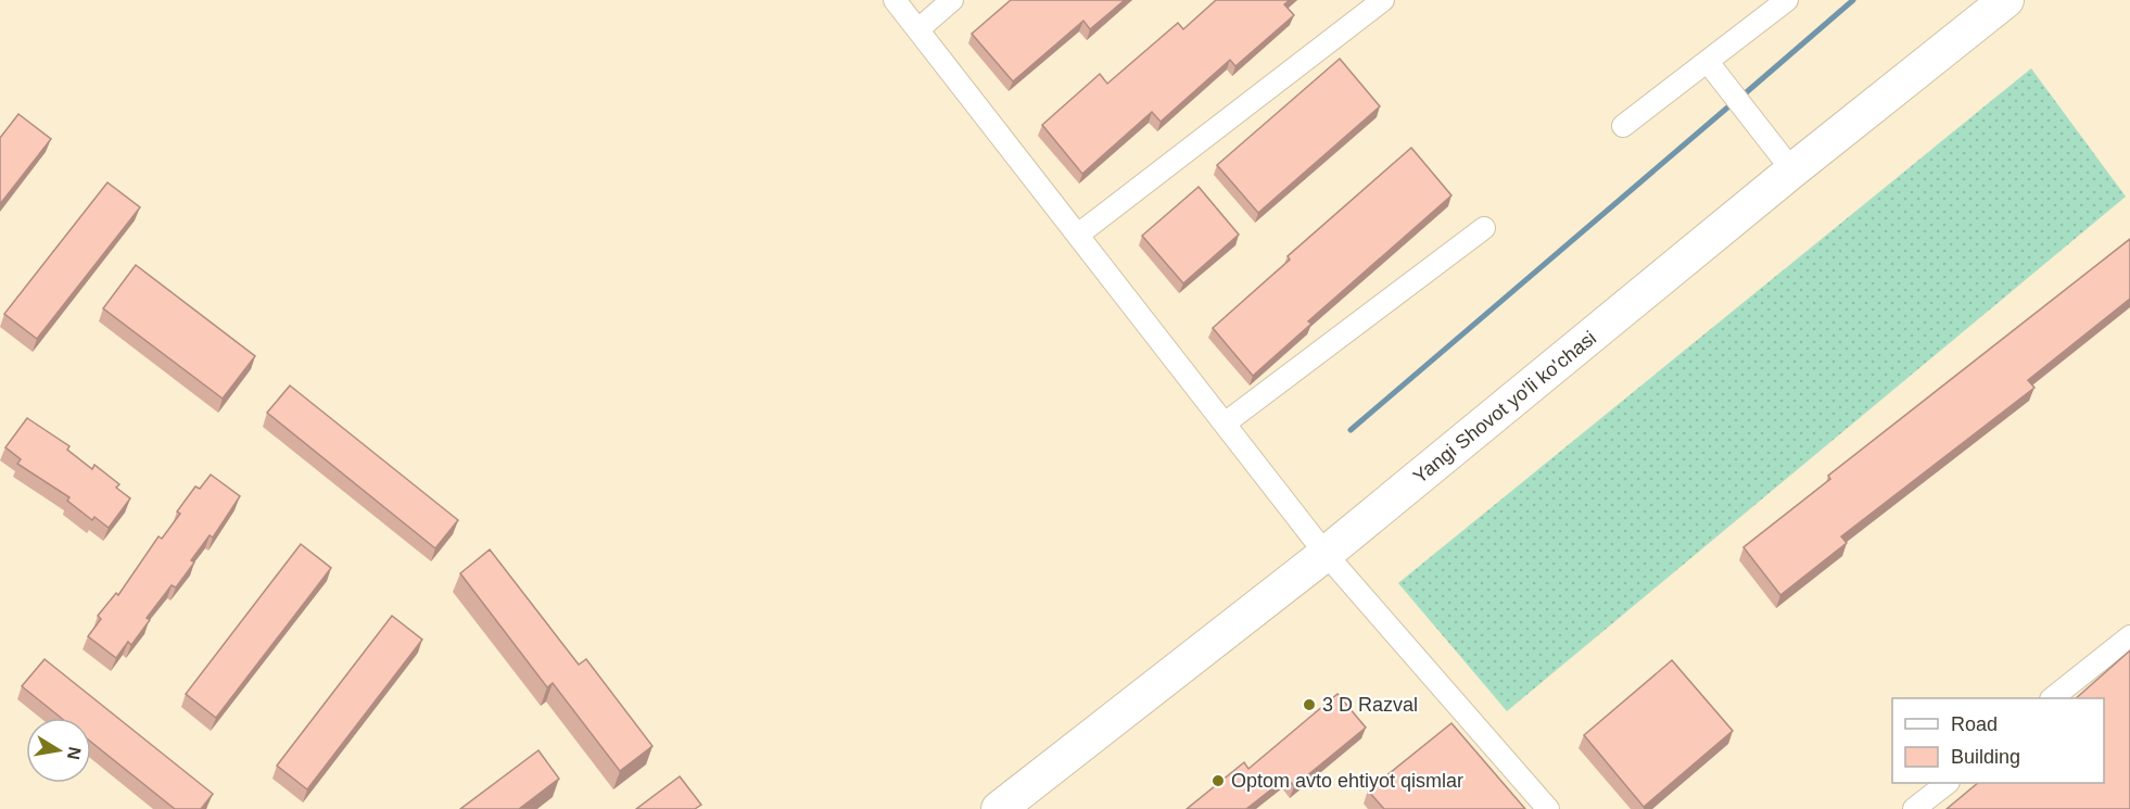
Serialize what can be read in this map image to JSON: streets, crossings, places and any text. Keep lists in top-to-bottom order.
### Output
{
  "streets": {
    "main road": ["Yangi Shovot yo'li ko'chasi"]
  },
  "places": ["3 D Razval", "Optom avto ehtiyot qismlar"],
  "legend": ["Road", "Building"],
  "north": "right"
}
